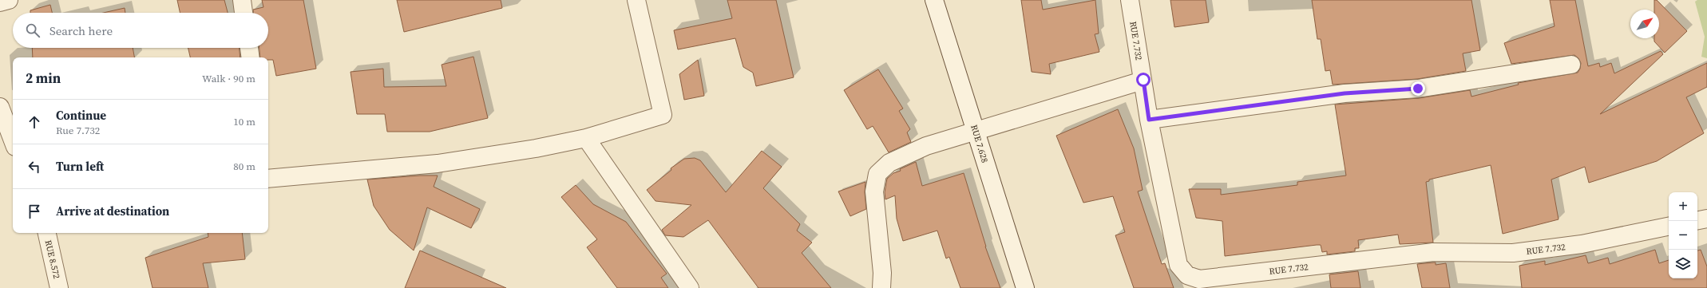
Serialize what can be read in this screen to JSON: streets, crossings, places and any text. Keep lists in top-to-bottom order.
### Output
{
  "streets": {
    "street": ["RUE 7.732", "RUE 7.628", "RUE 8.572"]
  },
  "north": "top right",
  "page": {
    "search": "Search here",
    "heading": ["2 min", "Walk · 90 m"],
    "list": [
      ["Continue", "Rue 7.732", "10 m"],
      ["Turn left", "80 m"],
      "Arrive at destination"
    ],
    "map_buttons": ["+", "−"]
  }
}
